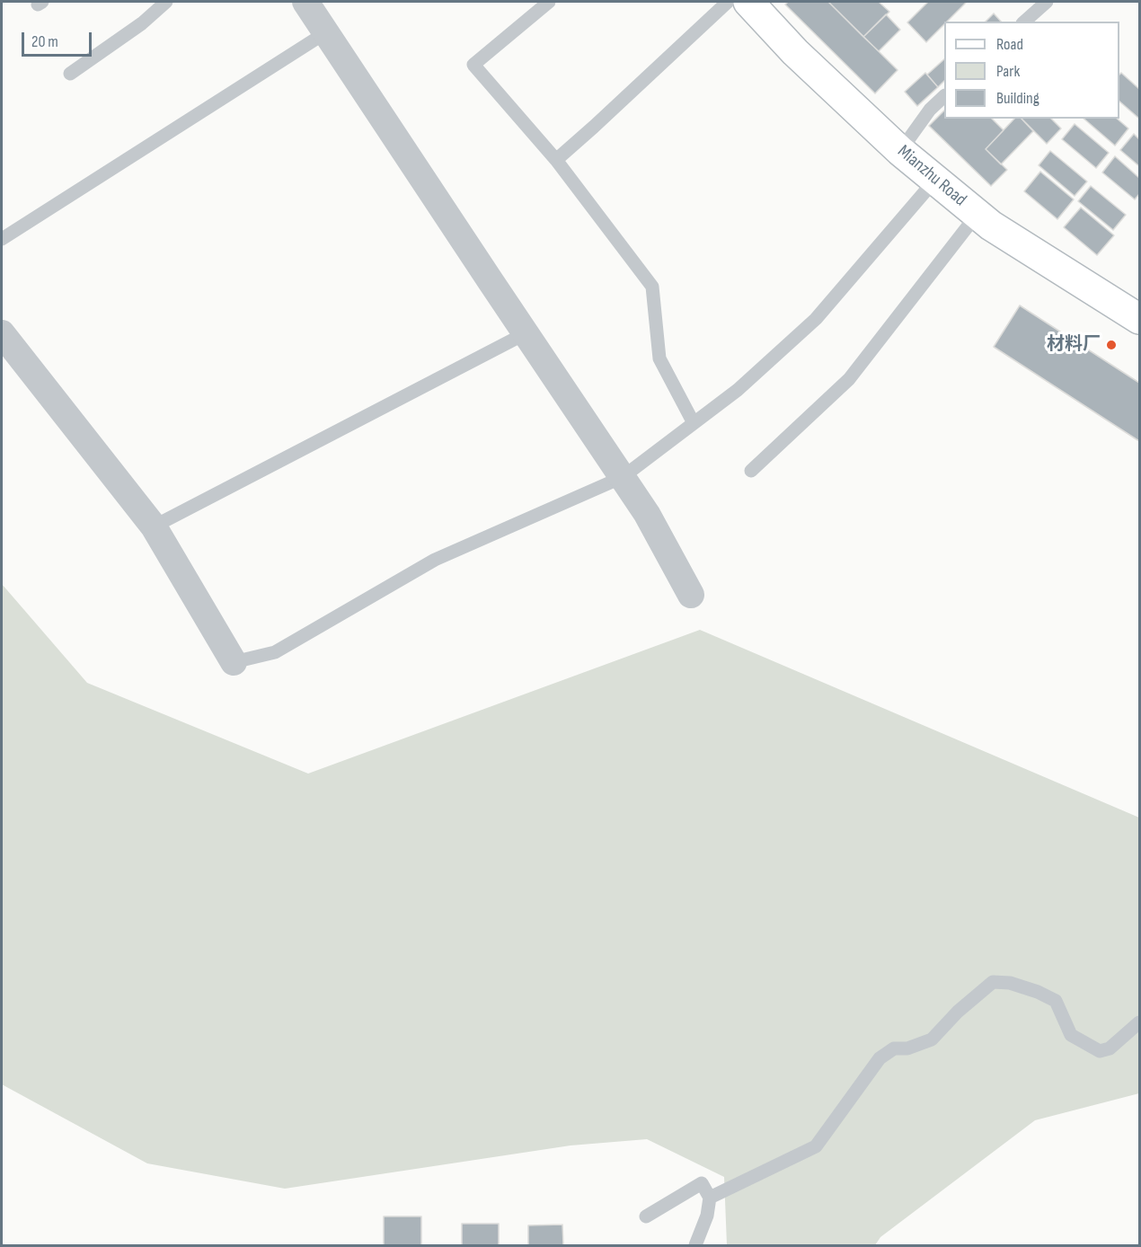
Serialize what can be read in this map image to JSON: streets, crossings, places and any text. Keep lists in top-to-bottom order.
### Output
{
  "streets": {
    "street": ["Mianzhu Road"]
  },
  "places": ["材料厂"],
  "legend": ["Road", "Park", "Building"],
  "scale_bar": "20 m"
}
